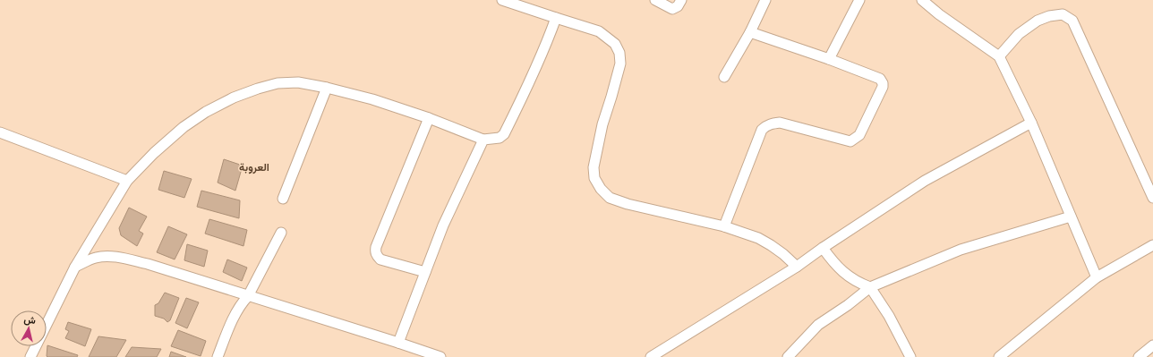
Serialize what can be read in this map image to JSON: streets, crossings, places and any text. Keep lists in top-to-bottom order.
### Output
{
  "districts": ["العروبة"],
  "north": "top"
}
